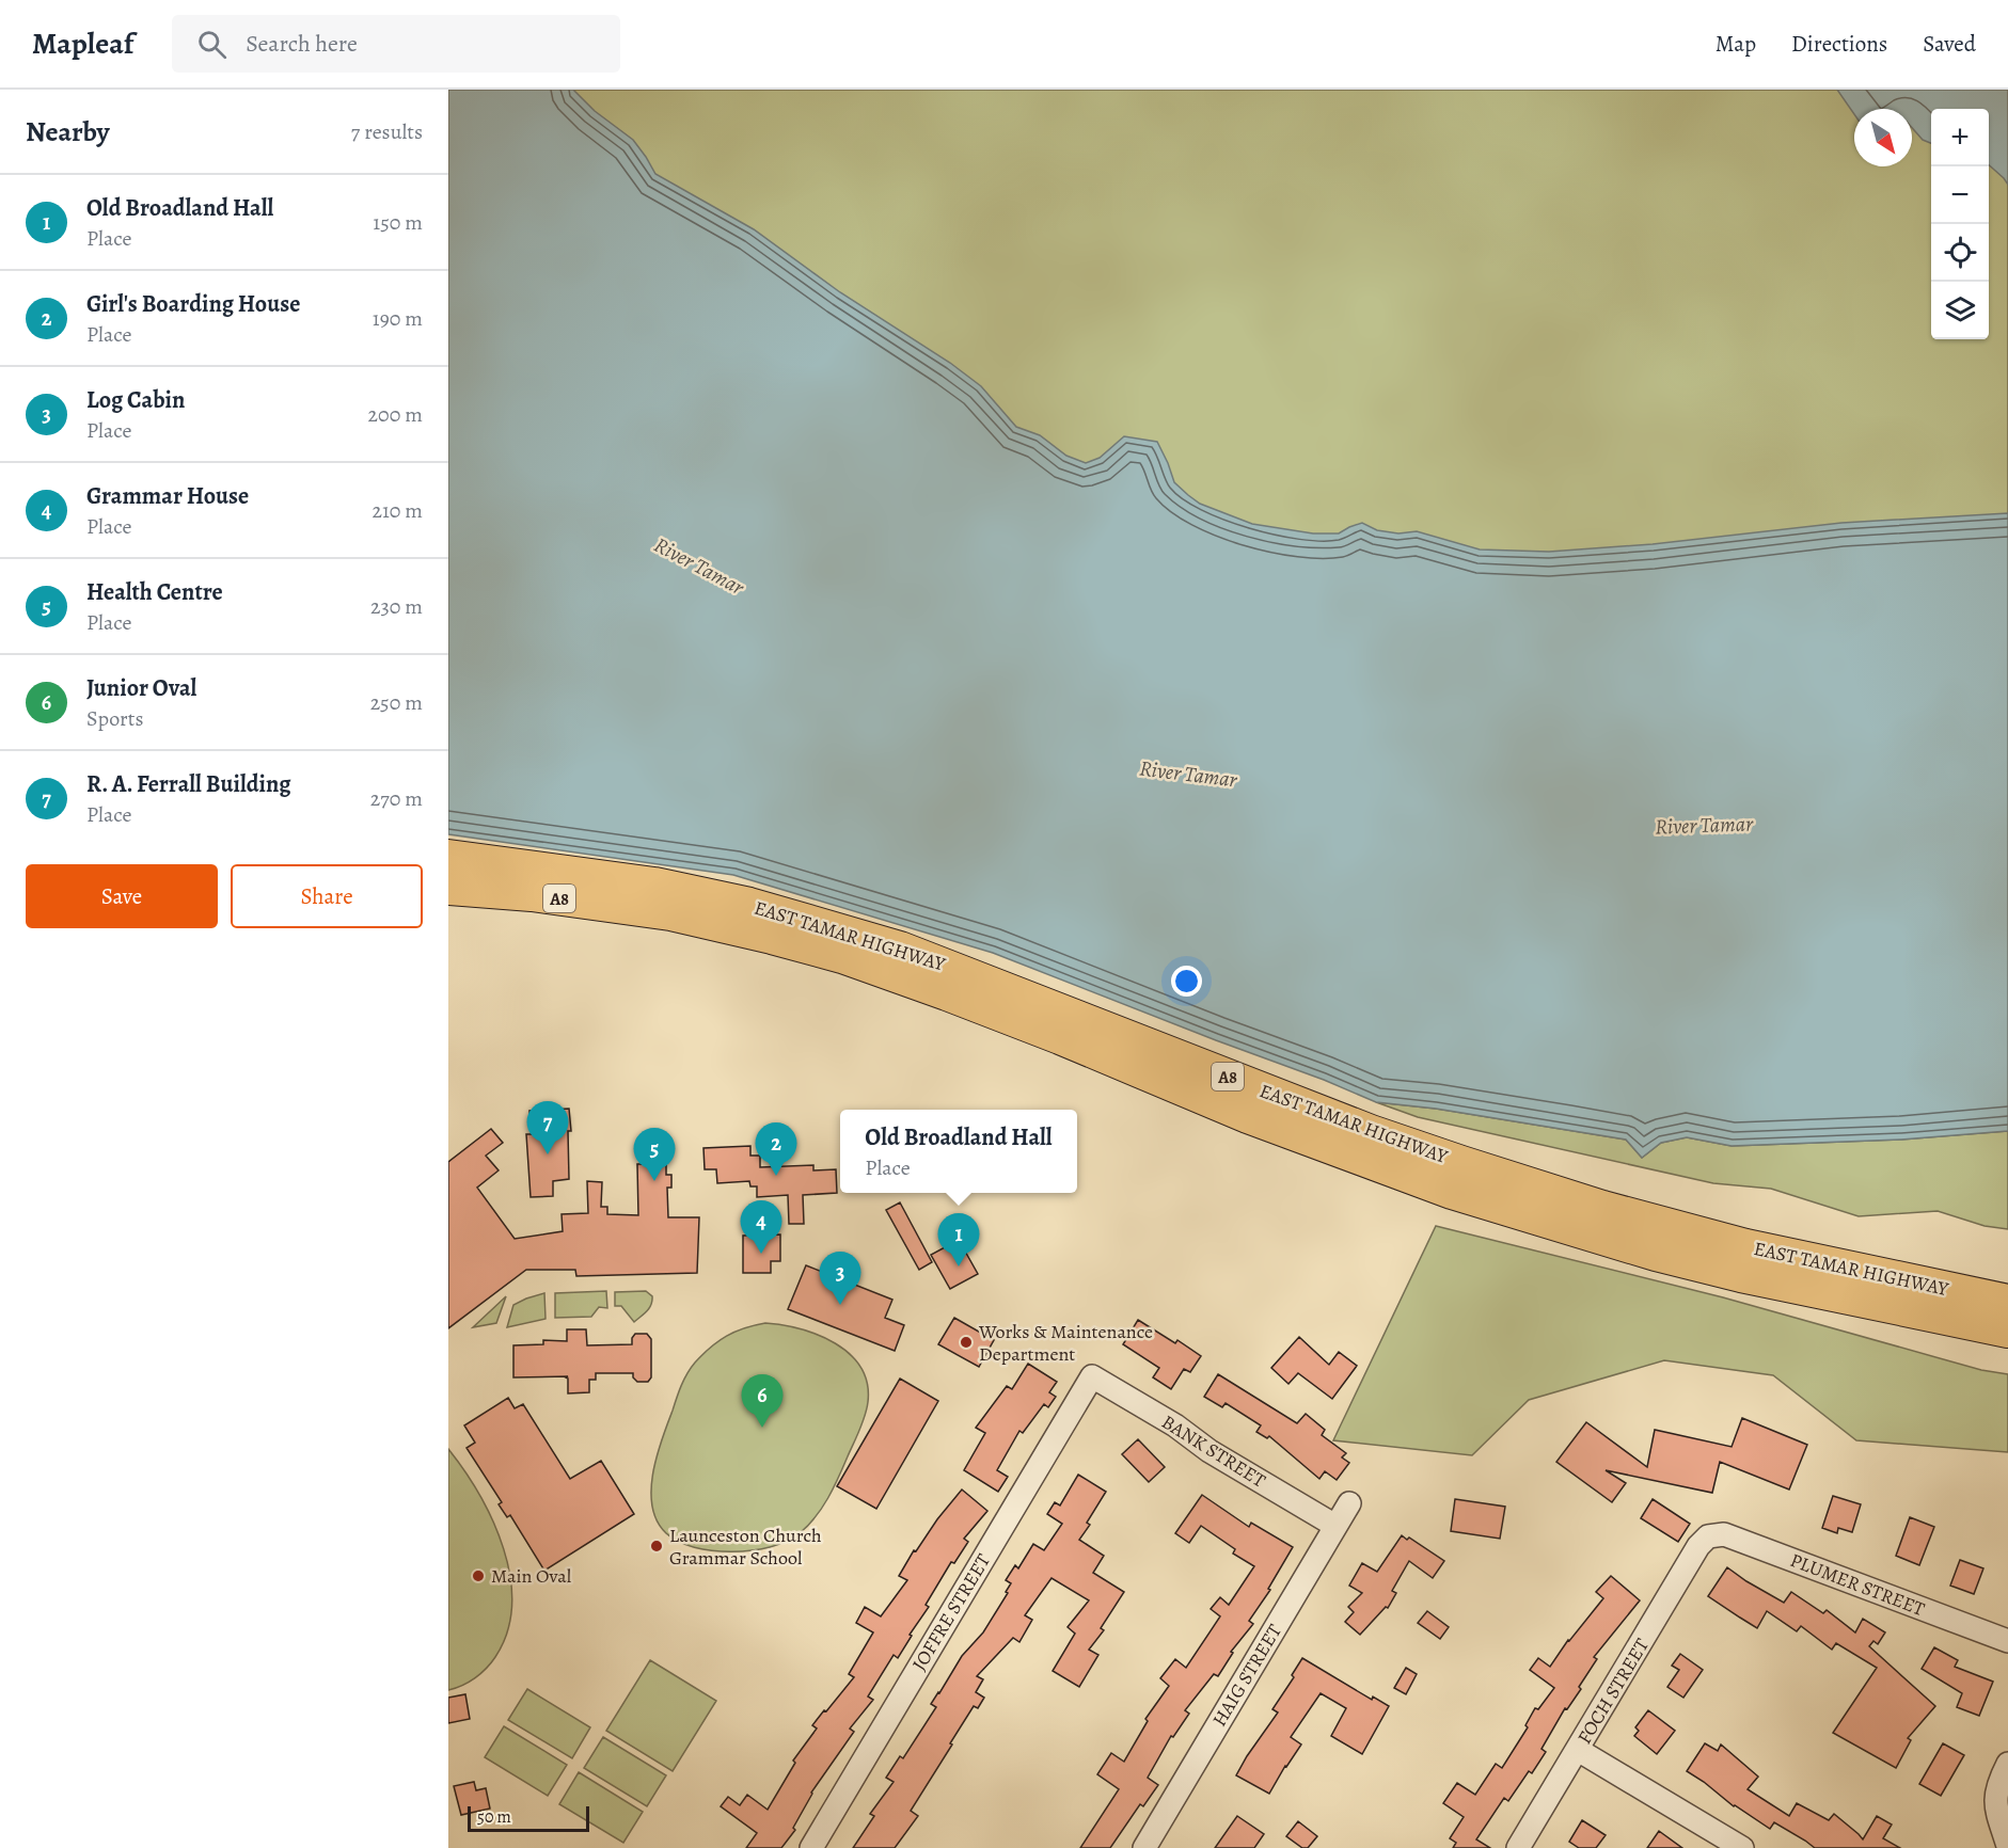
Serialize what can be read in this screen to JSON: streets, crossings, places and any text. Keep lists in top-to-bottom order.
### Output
{
  "streets": {
    "highway": ["A8", "EAST TAMAR HIGHWAY"],
    "street": [
      "BANK STREET",
      "PLUMER STREET",
      "JOFFRE STREET",
      "HAIG STREET",
      "FOCH STREET"
    ]
  },
  "crossings": [
    ["BANK STREET", "JOFFRE STREET"],
    ["BANK STREET", "HAIG STREET"],
    ["PLUMER STREET", "FOCH STREET"]
  ],
  "water": ["River Tamar"],
  "places": ["Works & Maintenance Department", "Launceston Church Grammar School", "Main Oval"],
  "scale_bar": "50 m",
  "north": "bottom right",
  "page": {
    "header": "Mapleaf",
    "search": "Search here",
    "nav": ["Map", "Directions", "Saved"],
    "heading": ["Nearby", "7 results"],
    "map_buttons": ["+", "−"],
    "list": [
      {
        "mark": "1",
        "name": "Old Broadland Hall",
        "note": "Place",
        "value": "150 m"
      },
      {
        "mark": "2",
        "name": "Girl's Boarding House",
        "note": "Place",
        "value": "190 m"
      },
      {
        "mark": "3",
        "name": "Log Cabin",
        "note": "Place",
        "value": "200 m"
      },
      {
        "mark": "4",
        "name": "Grammar House",
        "note": "Place",
        "value": "210 m"
      },
      {
        "mark": "5",
        "name": "Health Centre",
        "note": "Place",
        "value": "230 m"
      },
      {
        "mark": "6",
        "name": "Junior Oval",
        "note": "Sports",
        "value": "250 m"
      },
      {
        "mark": "7",
        "name": "R. A. Ferrall Building",
        "note": "Place",
        "value": "270 m"
      }
    ],
    "buttons": ["Save", "Share"],
    "pins": [
      "7",
      "2",
      "5",
      "4",
      "1",
      "3",
      "6"
    ],
    "popup": ["Old Broadland Hall", "Place"],
    "scale": "50 m"
  }
}
